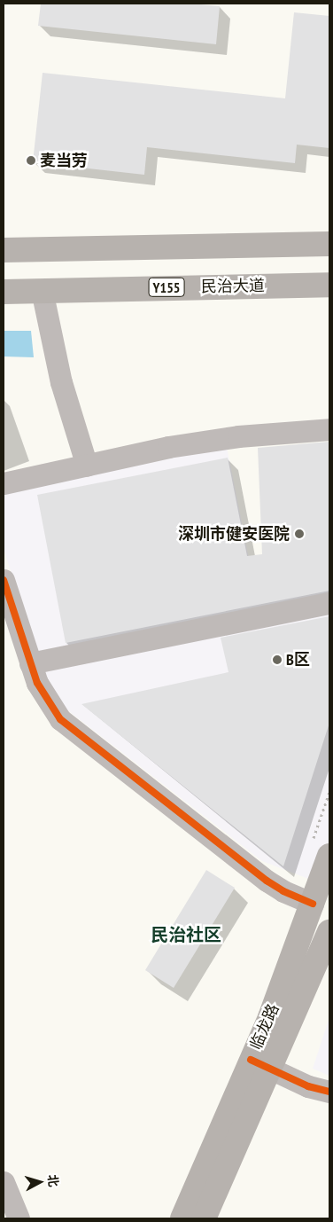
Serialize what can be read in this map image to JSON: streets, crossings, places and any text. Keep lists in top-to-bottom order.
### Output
{
  "streets": {
    "main road": ["民治大道", "Y155", "临龙路"]
  },
  "districts": ["民治社区"],
  "places": ["麦当劳", "深圳市健安医院", "B区"],
  "north": "right"
}
